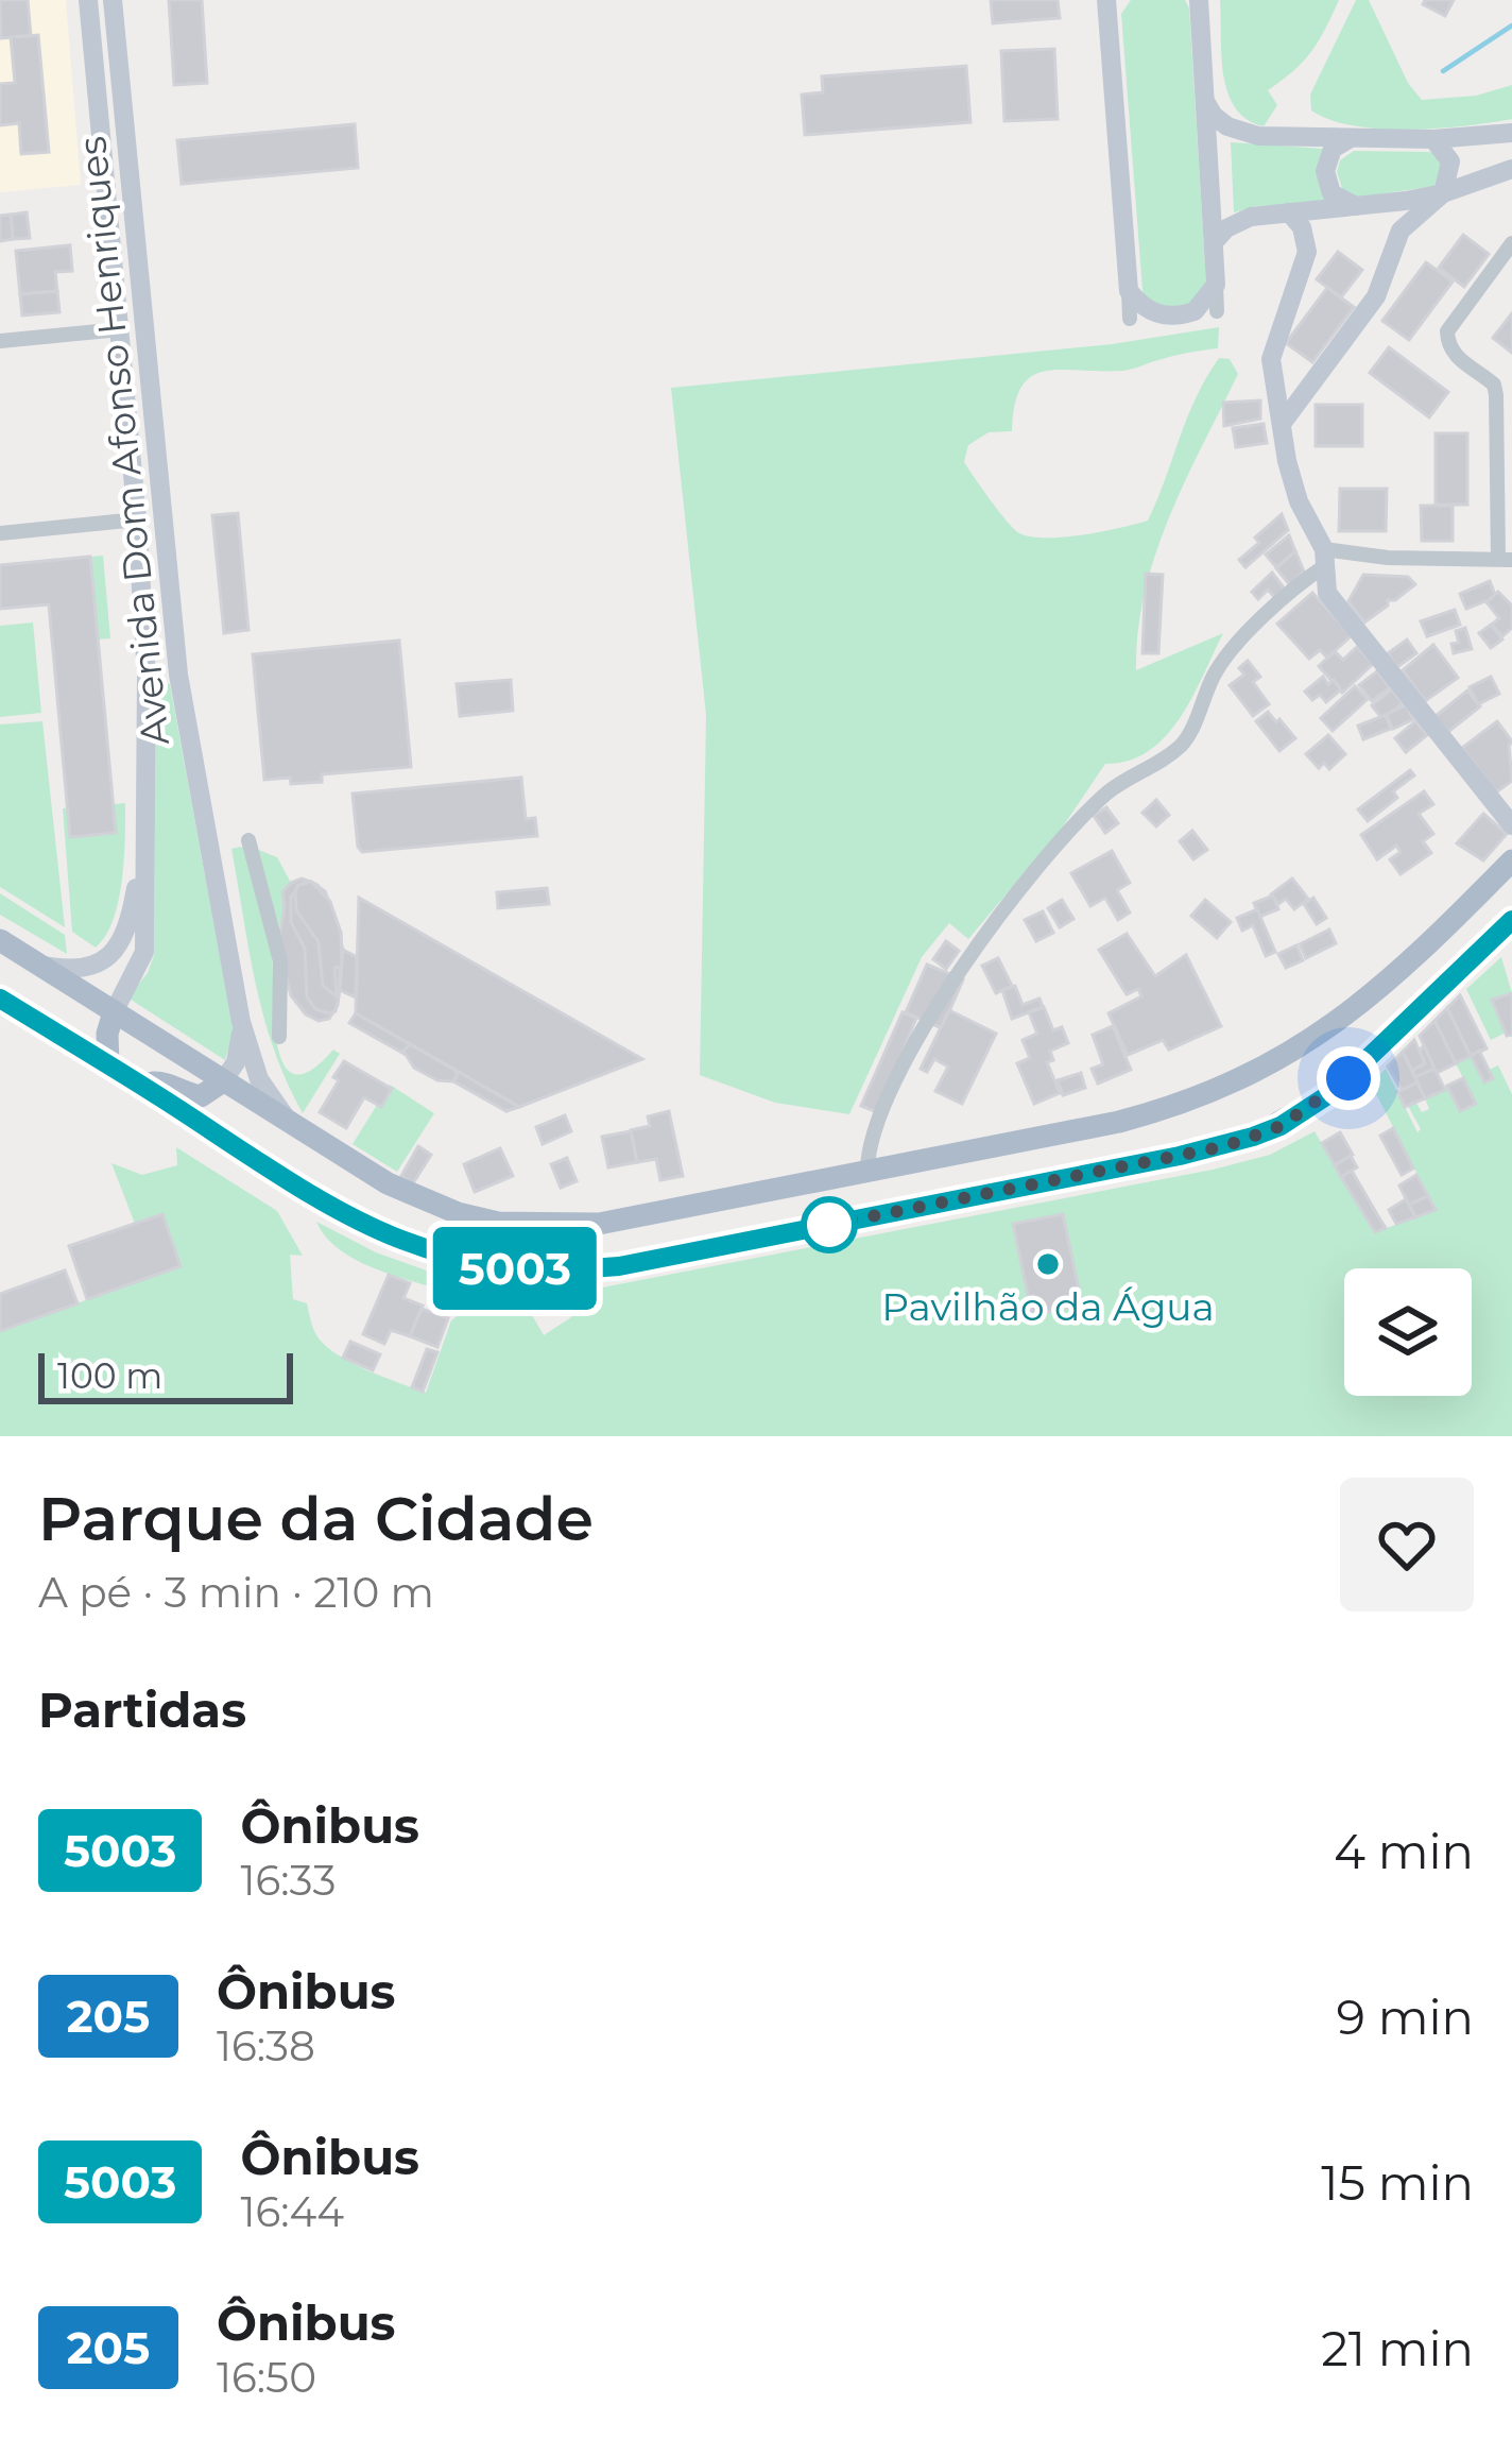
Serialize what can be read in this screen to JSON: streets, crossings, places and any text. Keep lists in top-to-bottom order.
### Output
{
  "streets": {
    "main road": ["Avenida Dom Afonso Henriques"]
  },
  "places": ["Pavilhão da Água"],
  "lines": ["bus line 5003"],
  "scale_bar": "100 m",
  "page": {
    "on_map": "5003",
    "scale": "100 m",
    "heading": [
      ["Parque da Cidade", "A pé · 3 min · 210 m"],
      "Partidas"
    ],
    "list": [
      {
        "mark": "5003",
        "name": "Ônibus",
        "note": "16:33",
        "value": "4 min"
      },
      {
        "mark": "205",
        "name": "Ônibus",
        "note": "16:38",
        "value": "9 min"
      },
      {
        "mark": "5003",
        "name": "Ônibus",
        "note": "16:44",
        "value": "15 min"
      },
      {
        "mark": "205",
        "name": "Ônibus",
        "note": "16:50",
        "value": "21 min"
      }
    ]
  }
}
